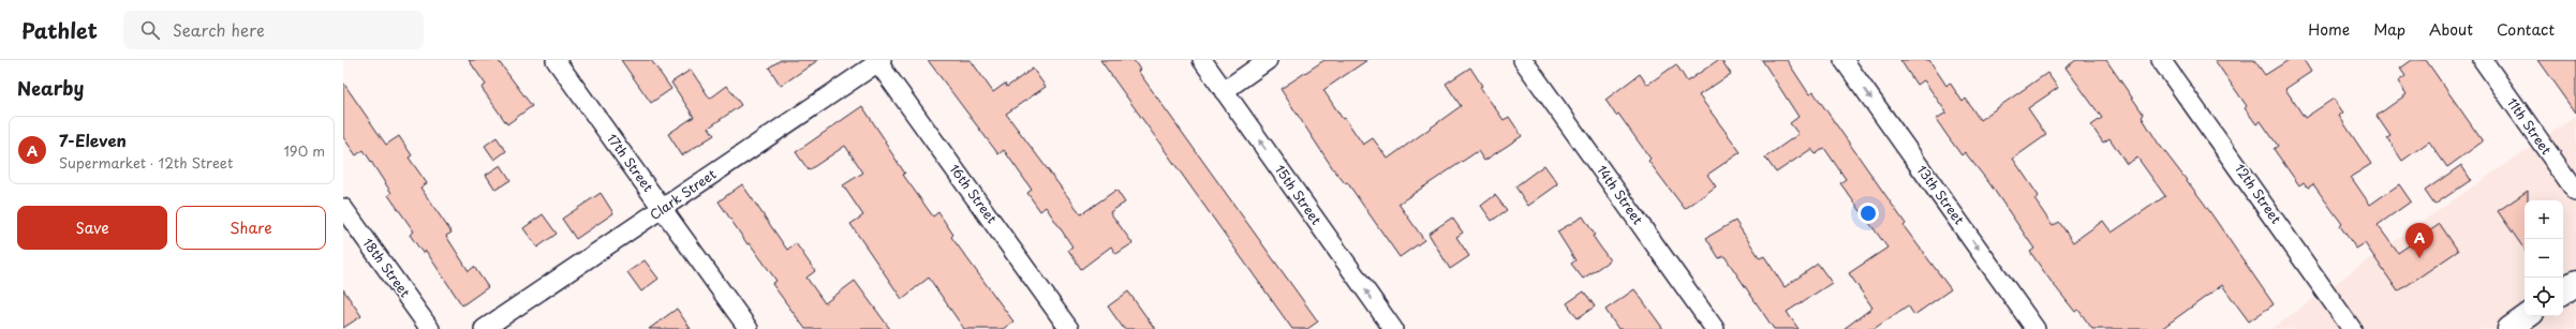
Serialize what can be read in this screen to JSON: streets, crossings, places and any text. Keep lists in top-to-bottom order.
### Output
{
  "streets": {
    "street": [
      "11th Street",
      "17th Street",
      "16th Street",
      "12th Street",
      "Clark Street",
      "15th Street",
      "14th Street",
      "13th Street",
      "18th Street"
    ]
  },
  "crossings": [
    ["17th Street", "Clark Street"],
    ["16th Street", "Clark Street"]
  ],
  "one_way": ["15th Street", "13th Street"],
  "page": {
    "header": "Pathlet",
    "search": "Search here",
    "nav": [
      "Home",
      "Map",
      "About",
      "Contact"
    ],
    "heading": "Nearby",
    "list": [
      {
        "mark": "A",
        "name": "7-Eleven",
        "note": "Supermarket · 12th Street",
        "value": "190 m"
      }
    ],
    "buttons": ["Save", "Share"],
    "map_buttons": ["+", "−"],
    "pins": "A"
  }
}
